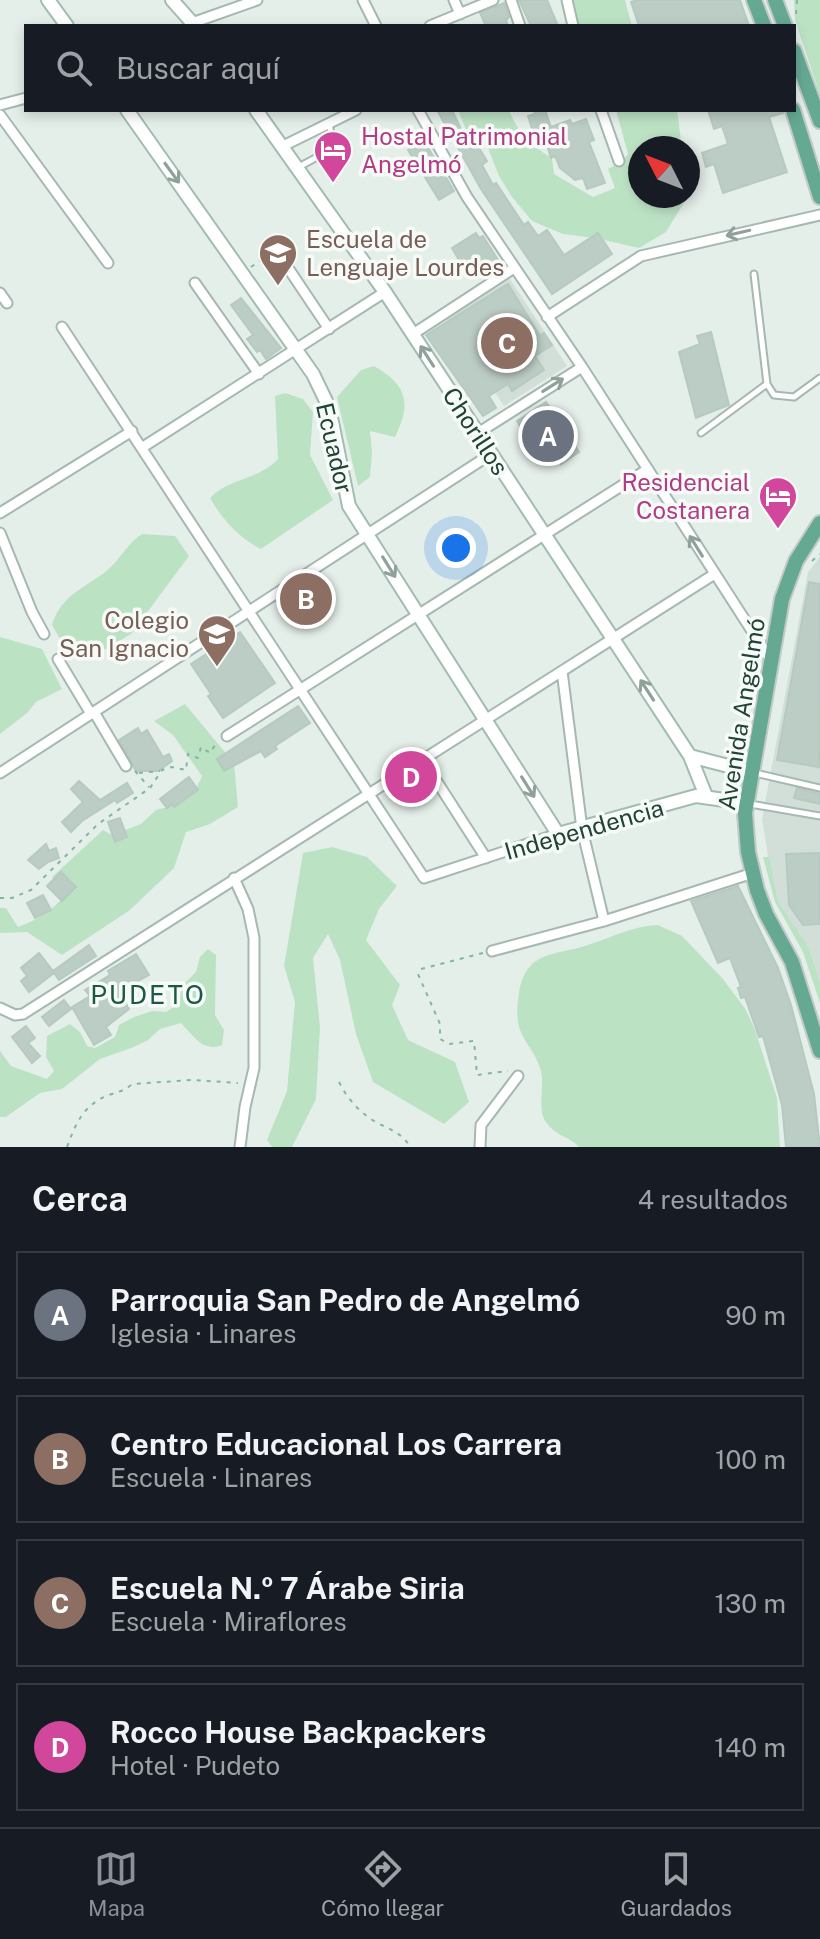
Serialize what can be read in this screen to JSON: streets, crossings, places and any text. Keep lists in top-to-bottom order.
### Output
{
  "streets": {
    "main road": ["Avenida Angelmó"],
    "street": ["Chorillos", "Ecuador", "Independencia"]
  },
  "crossings": [
    ["Chorillos", "Independencia"],
    ["Ecuador", "Independencia"],
    ["Avenida Angelmó", "Independencia"]
  ],
  "districts": ["PUDETO"],
  "places": {
    "hotel": ["Hostal Patrimonial Angelmó", "Residencial Costanera"],
    "school or university": ["Escuela de Lenguaje Lourdes", "Colegio San Ignacio"]
  },
  "north": "top left",
  "page": {
    "search": "Buscar aquí",
    "pins": [
      "C",
      "A",
      "B",
      "D"
    ],
    "heading": ["Cerca", "4 resultados"],
    "list": [
      {
        "mark": "A",
        "name": "Parroquia San Pedro de Angelmó",
        "note": "Iglesia · Linares",
        "value": "90 m"
      },
      {
        "mark": "B",
        "name": "Centro Educacional Los Carrera",
        "note": "Escuela · Linares",
        "value": "100 m"
      },
      {
        "mark": "C",
        "name": "Escuela N.º 7 Árabe Siria",
        "note": "Escuela · Miraflores",
        "value": "130 m"
      },
      {
        "mark": "D",
        "name": "Rocco House Backpackers",
        "note": "Hotel · Pudeto",
        "value": "140 m"
      }
    ],
    "nav": ["Mapa", "Cómo llegar", "Guardados"]
  }
}
